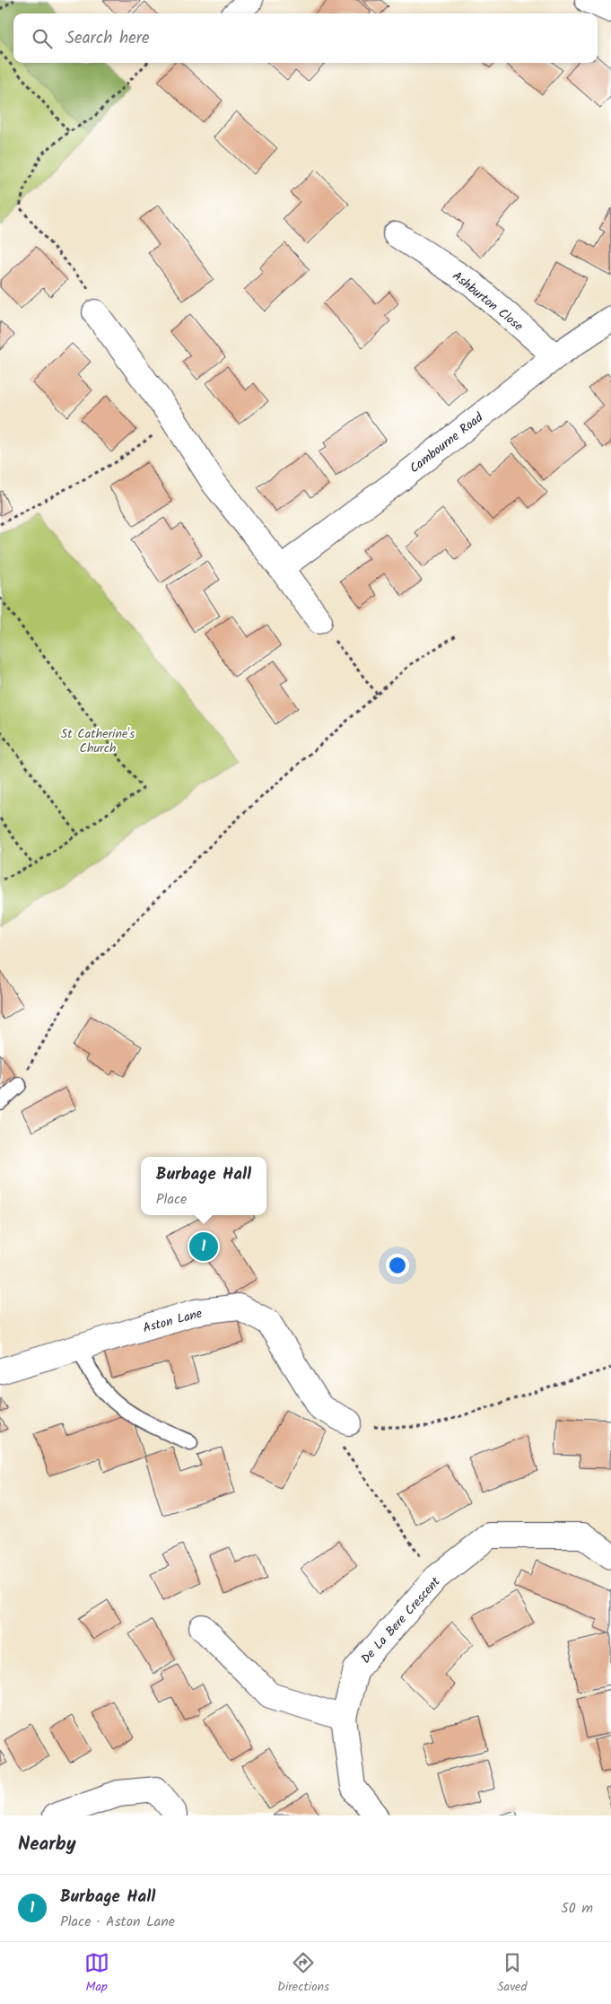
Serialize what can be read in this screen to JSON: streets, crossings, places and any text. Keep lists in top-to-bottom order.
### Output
{
  "streets": {
    "street": [
      "Ashburton Close",
      "Cambourne Road",
      "Aston Lane",
      "De La Bere Crescent"
    ]
  },
  "crossings": [
    ["Ashburton Close", "Cambourne Road"]
  ],
  "parks": ["St Catherine's Church"],
  "page": {
    "search": "Search here",
    "popup": ["Burbage Hall", "Place"],
    "pins": "1",
    "heading": "Nearby",
    "list": [
      {
        "mark": "1",
        "name": "Burbage Hall",
        "note": "Place · Aston Lane",
        "value": "50 m"
      }
    ],
    "nav": ["Map", "Directions", "Saved"]
  }
}
